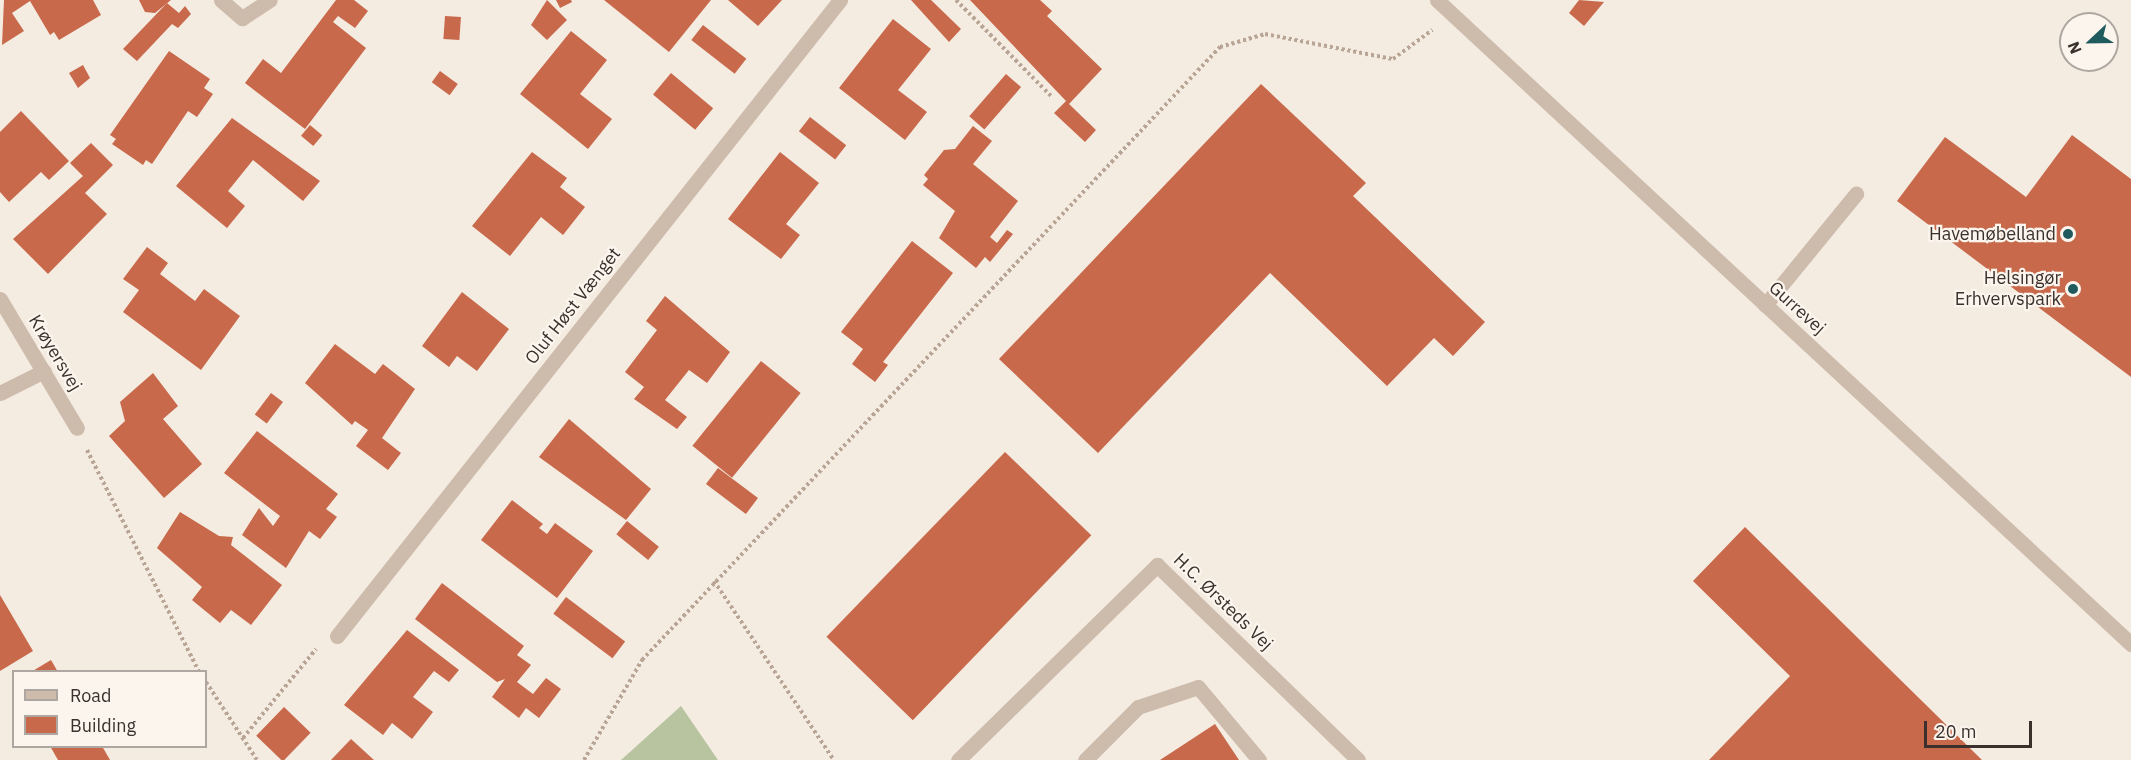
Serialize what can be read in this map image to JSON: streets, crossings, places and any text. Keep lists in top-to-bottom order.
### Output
{
  "streets": {
    "street": [
      "Oluf Høst Vænget",
      "Gurrevej",
      "Krøyersvej",
      "H.C. Ørsteds Vej"
    ]
  },
  "places": ["Havemøbelland", "Helsingør Erhvervspark"],
  "legend": ["Road", "Building"],
  "scale_bar": "20 m",
  "north": "left"
}
